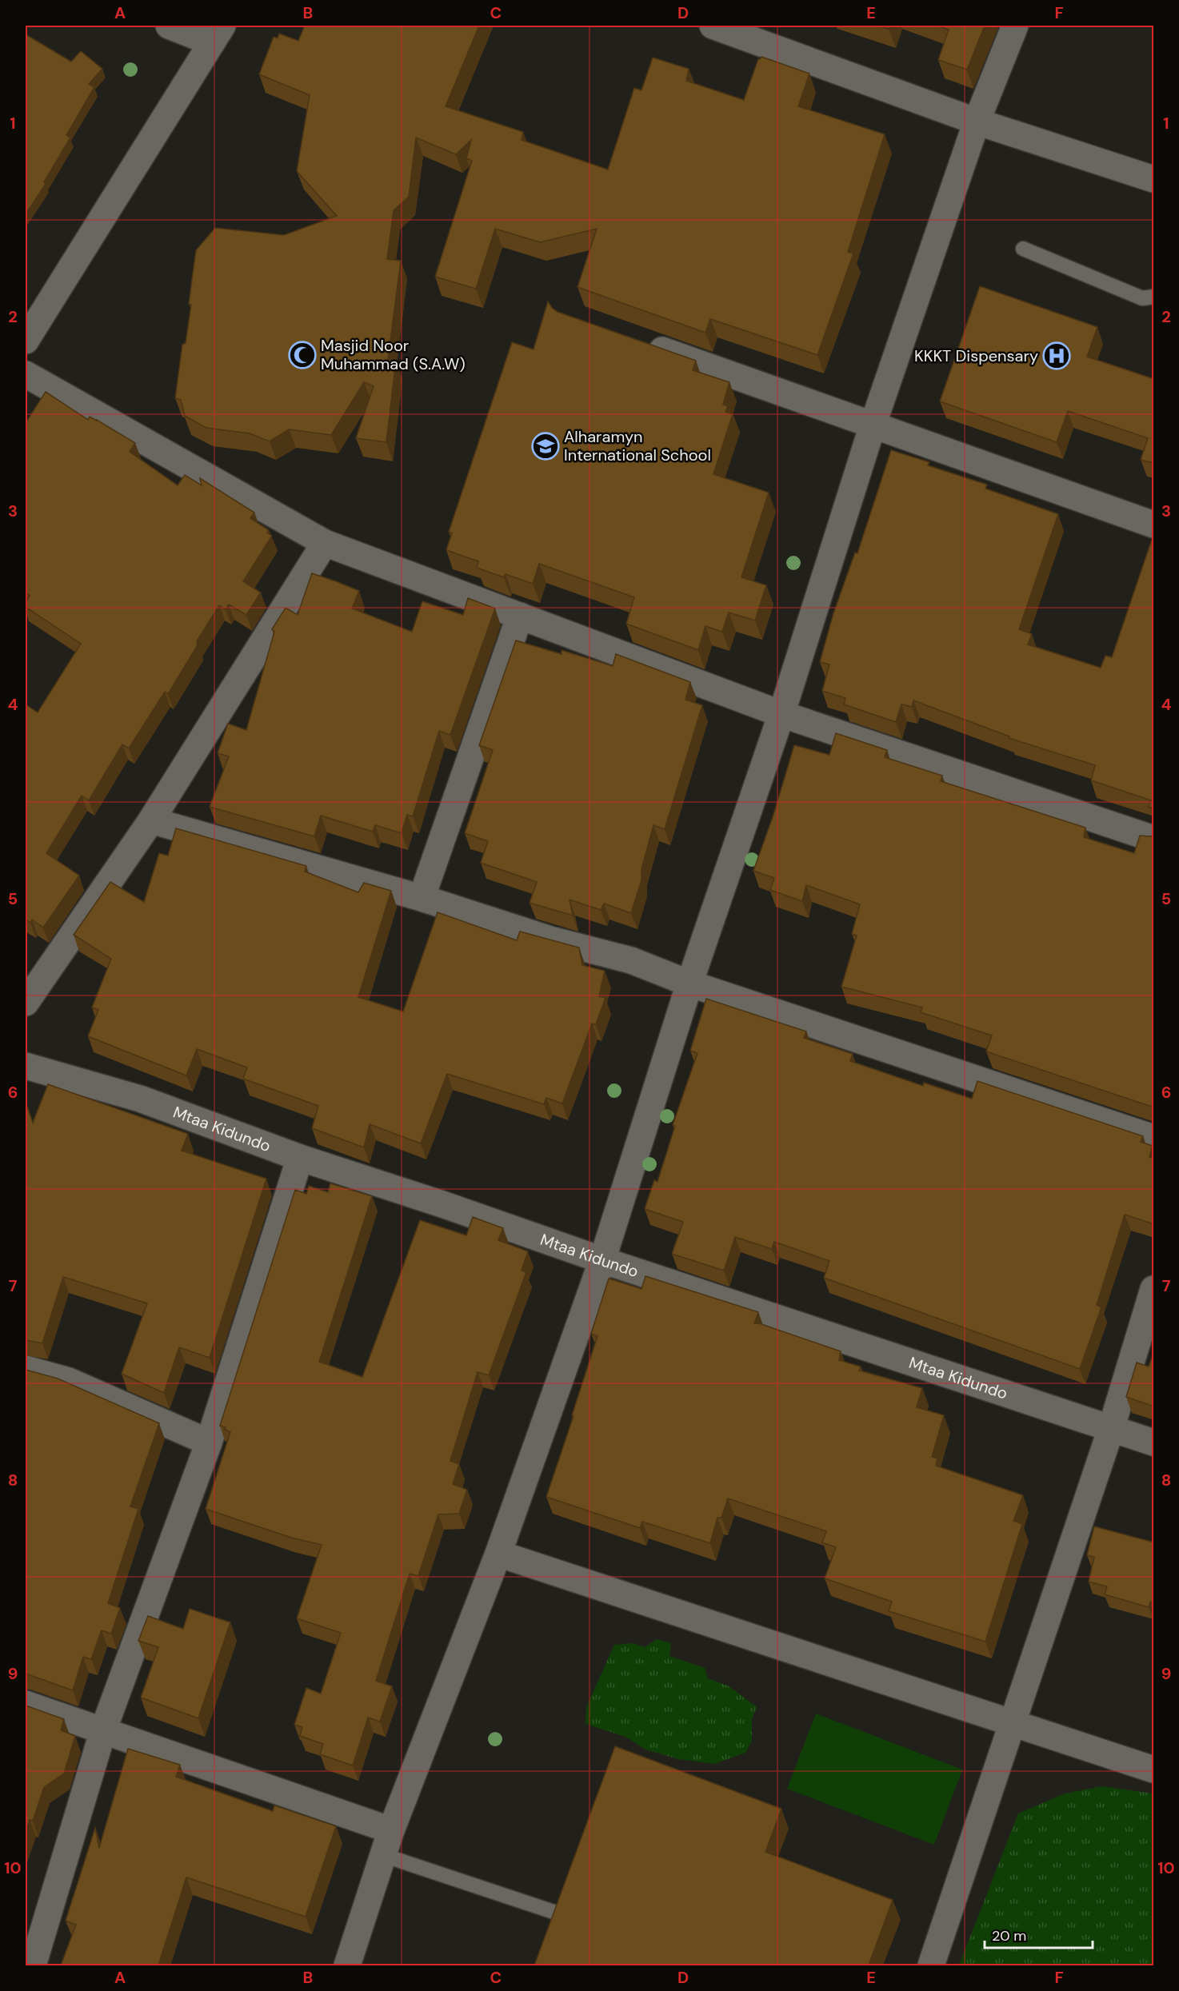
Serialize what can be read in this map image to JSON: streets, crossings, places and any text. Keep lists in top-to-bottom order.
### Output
{
  "streets": {
    "street": ["Mtaa Kidundo"]
  },
  "places": {
    "mosque": ["Masjid Noor Muhammad (S.A.W)"],
    "hospital": ["KKKT Dispensary"],
    "school or university": ["Alharamyn International School"]
  },
  "scale_bar": "20 m",
  "grid": {
    "columns": [
      "A",
      "B",
      "C",
      "D",
      "E",
      "F"
    ],
    "rows": [
      "1",
      "2",
      "3",
      "4",
      "5",
      "6",
      "7",
      "8",
      "9",
      "10"
    ]
  }
}
